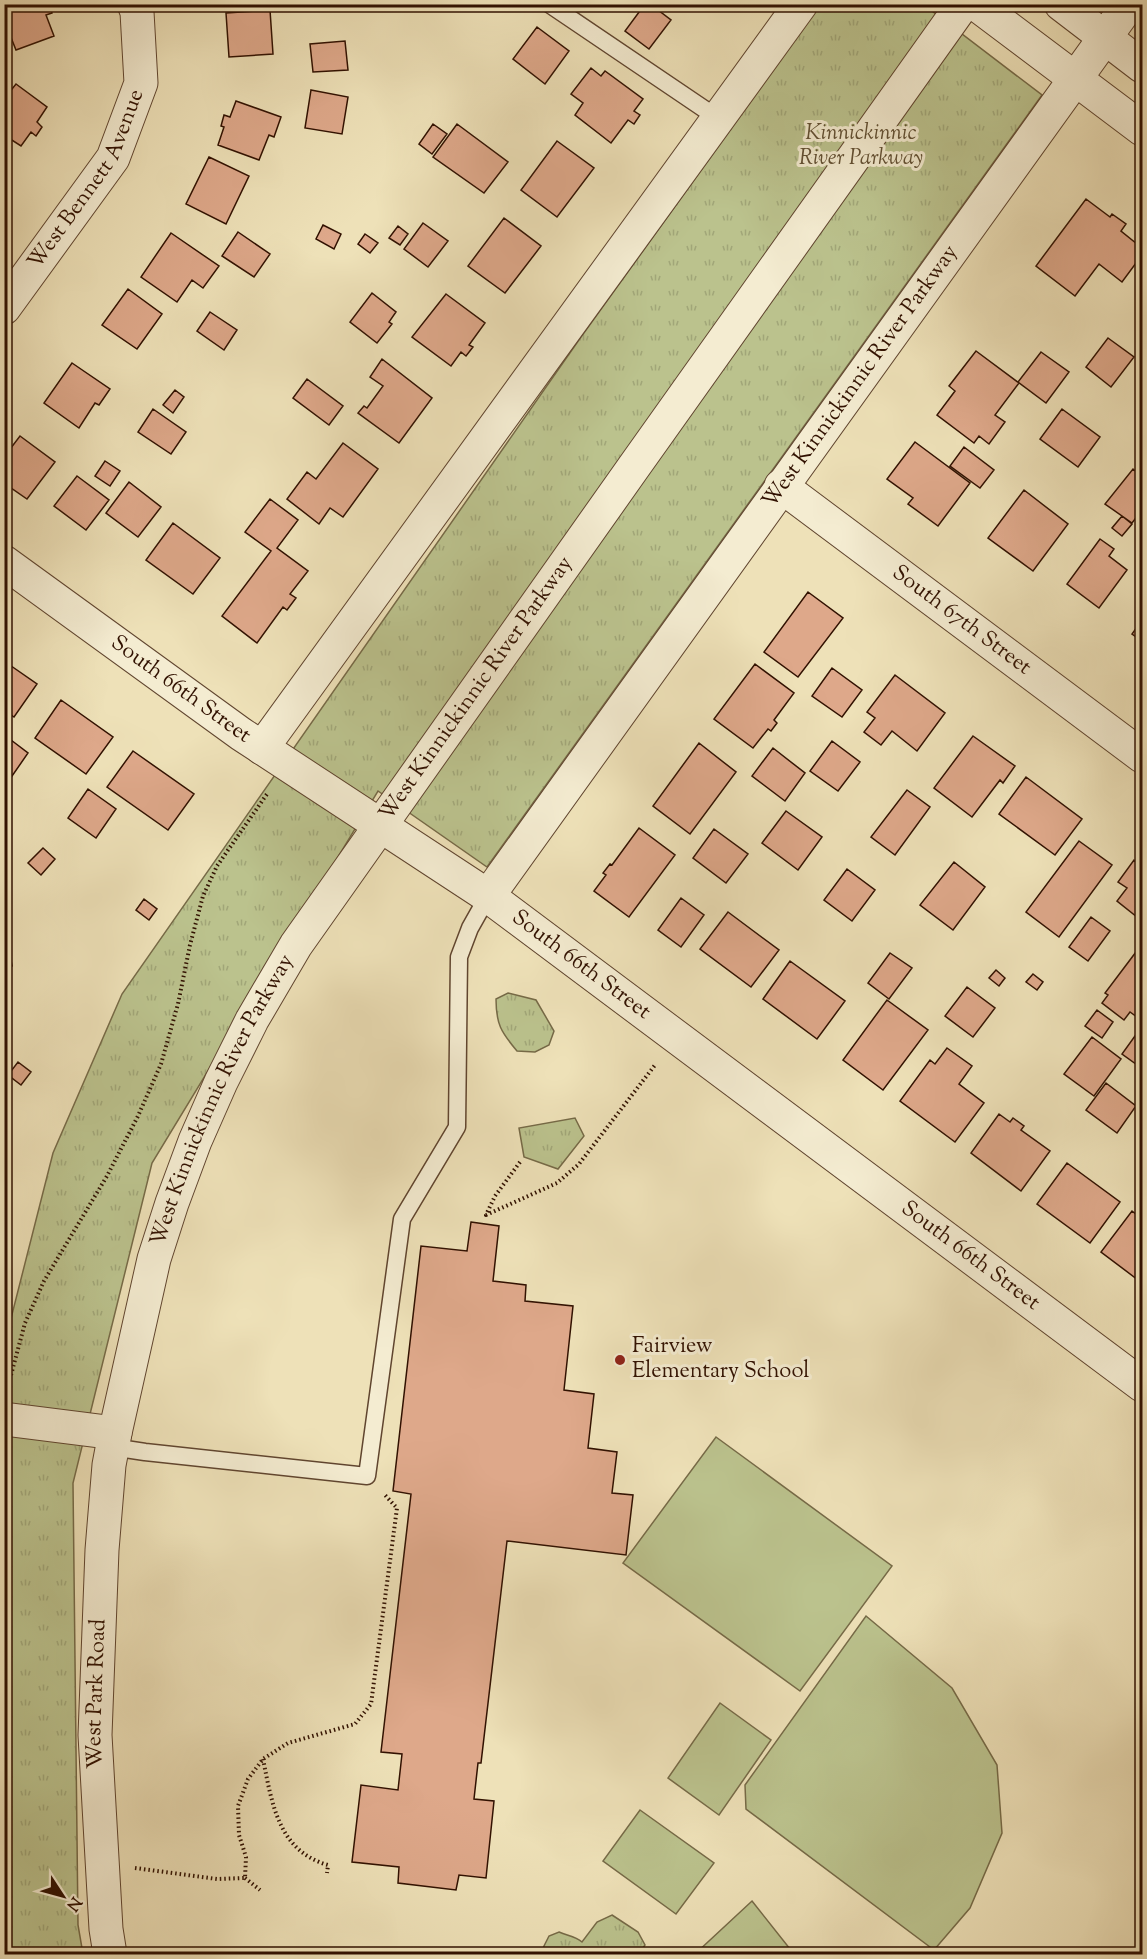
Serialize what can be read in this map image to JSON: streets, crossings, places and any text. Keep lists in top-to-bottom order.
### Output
{
  "streets": {
    "street": [
      "West Bennett Avenue",
      "West Kinnickinnic River Parkway",
      "South 67th Street",
      "South 66th Street",
      "West Park Road"
    ]
  },
  "crossings": [
    ["West Kinnickinnic River Parkway", "South 67th Street"],
    ["West Kinnickinnic River Parkway", "South 66th Street"],
    ["West Kinnickinnic River Parkway", "West Park Road"]
  ],
  "parks": ["Kinnickinnic River Parkway"],
  "places": ["Fairview Elementary School"],
  "north": "bottom right"
}
